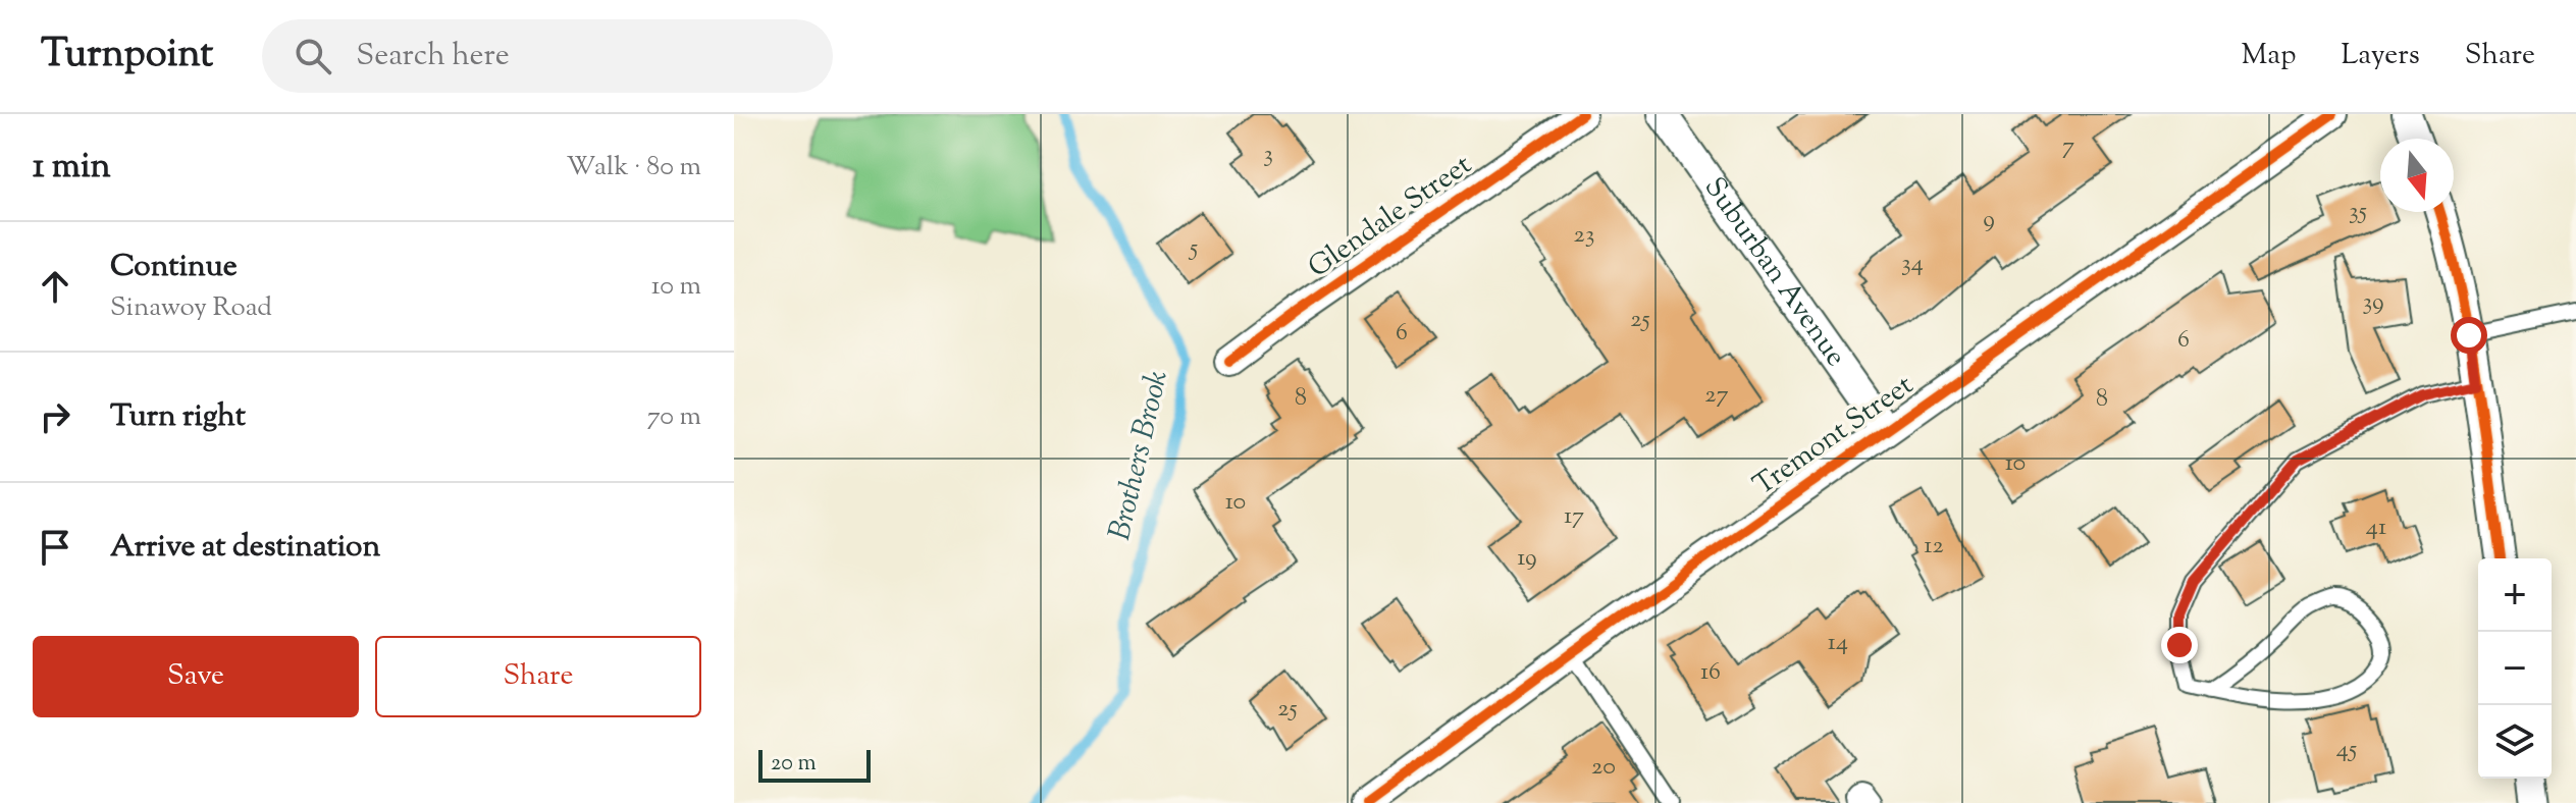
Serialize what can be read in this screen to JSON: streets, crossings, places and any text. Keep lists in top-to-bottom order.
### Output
{
  "streets": {
    "street": ["Glendale Street", "Suburban Avenue", "Tremont Street"]
  },
  "crossings": [
    ["Suburban Avenue", "Tremont Street"]
  ],
  "water": ["Brothers Brook"],
  "house_numbers": [
    "7",
    "3",
    "35",
    "9",
    "23",
    "5",
    "34",
    "39",
    "25",
    "6",
    "6",
    "27",
    "8",
    "8",
    "10",
    "10",
    "17",
    "41",
    "12",
    "19",
    "14",
    "16",
    "25",
    "45",
    "20"
  ],
  "scale_bar": "20 m",
  "north": "bottom",
  "page": {
    "header": "Turnpoint",
    "search": "Search here",
    "nav": ["Map", "Layers", "Share"],
    "heading": ["1 min", "Walk · 80 m"],
    "list": [
      ["Continue", "Sinawoy Road", "10 m"],
      ["Turn right", "70 m"],
      "Arrive at destination"
    ],
    "map_buttons": ["+", "−"],
    "buttons": ["Save", "Share"],
    "scale": "20 m"
  }
}
